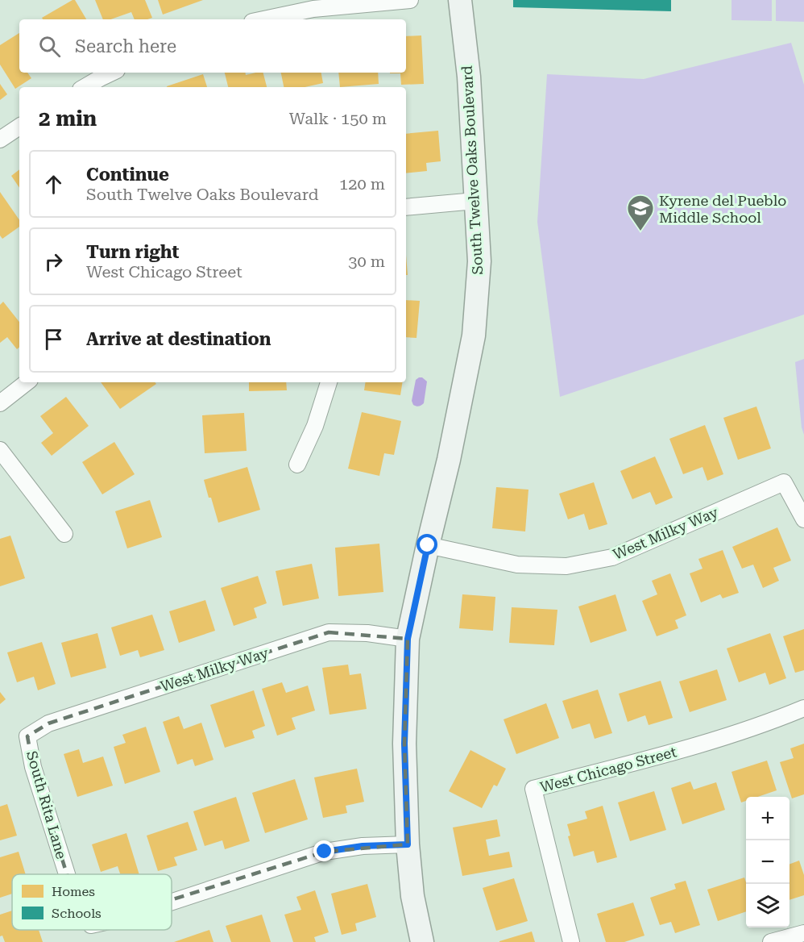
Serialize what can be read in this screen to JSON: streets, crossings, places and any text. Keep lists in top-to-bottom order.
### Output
{
  "streets": {
    "street": [
      "South Twelve Oaks Boulevard",
      "West Milky Way",
      "West Chicago Street",
      "South Rita Lane"
    ]
  },
  "crossings": [
    ["South Twelve Oaks Boulevard", "West Milky Way"],
    ["South Twelve Oaks Boulevard", "South Rita Lane"],
    ["West Milky Way", "South Rita Lane"]
  ],
  "places": {
    "school or university": ["Kyrene del Pueblo Middle School"]
  },
  "legend": ["Homes", "Schools"],
  "page": {
    "search": "Search here",
    "heading": ["2 min", "Walk · 150 m"],
    "list": [
      ["Continue", "South Twelve Oaks Boulevard", "120 m"],
      ["Turn right", "West Chicago Street", "30 m"],
      "Arrive at destination"
    ],
    "map_buttons": ["+", "−"]
  }
}
